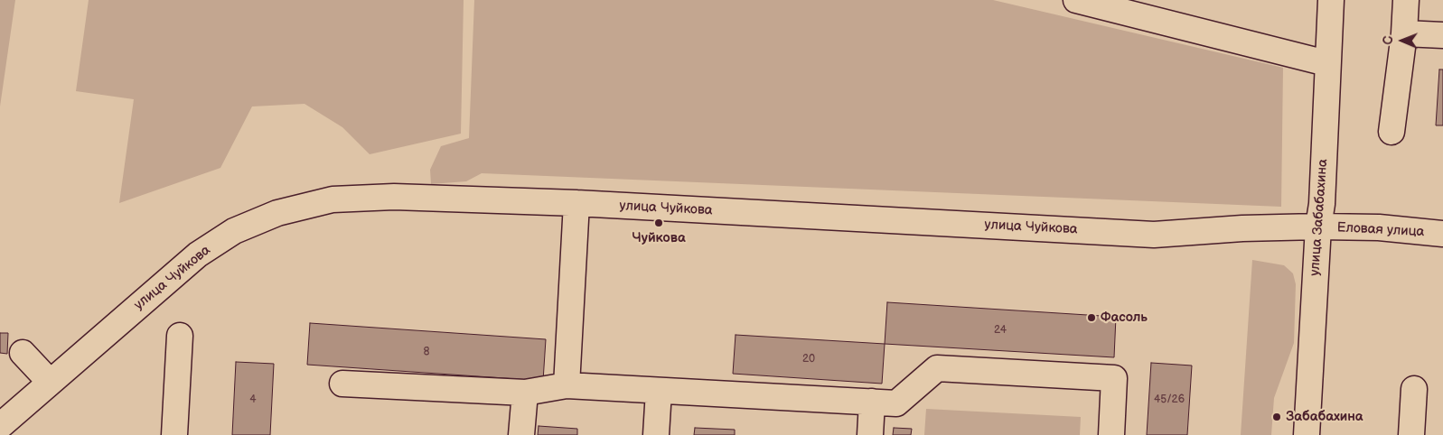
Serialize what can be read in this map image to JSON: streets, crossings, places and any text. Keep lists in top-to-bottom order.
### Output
{
  "streets": {
    "street": ["улица Чуйкова", "улица Забабахина", "Еловая улица"]
  },
  "crossings": [
    ["улица Чуйкова", "улица Забабахина"],
    ["улица Чуйкова", "Еловая улица"],
    ["улица Забабахина", "Еловая улица"]
  ],
  "places": ["Чуйкова", "Фасоль", "Забабахина"],
  "house_numbers": [
    "24",
    "8",
    "20",
    "4",
    "45/26"
  ],
  "north": "left"
}
